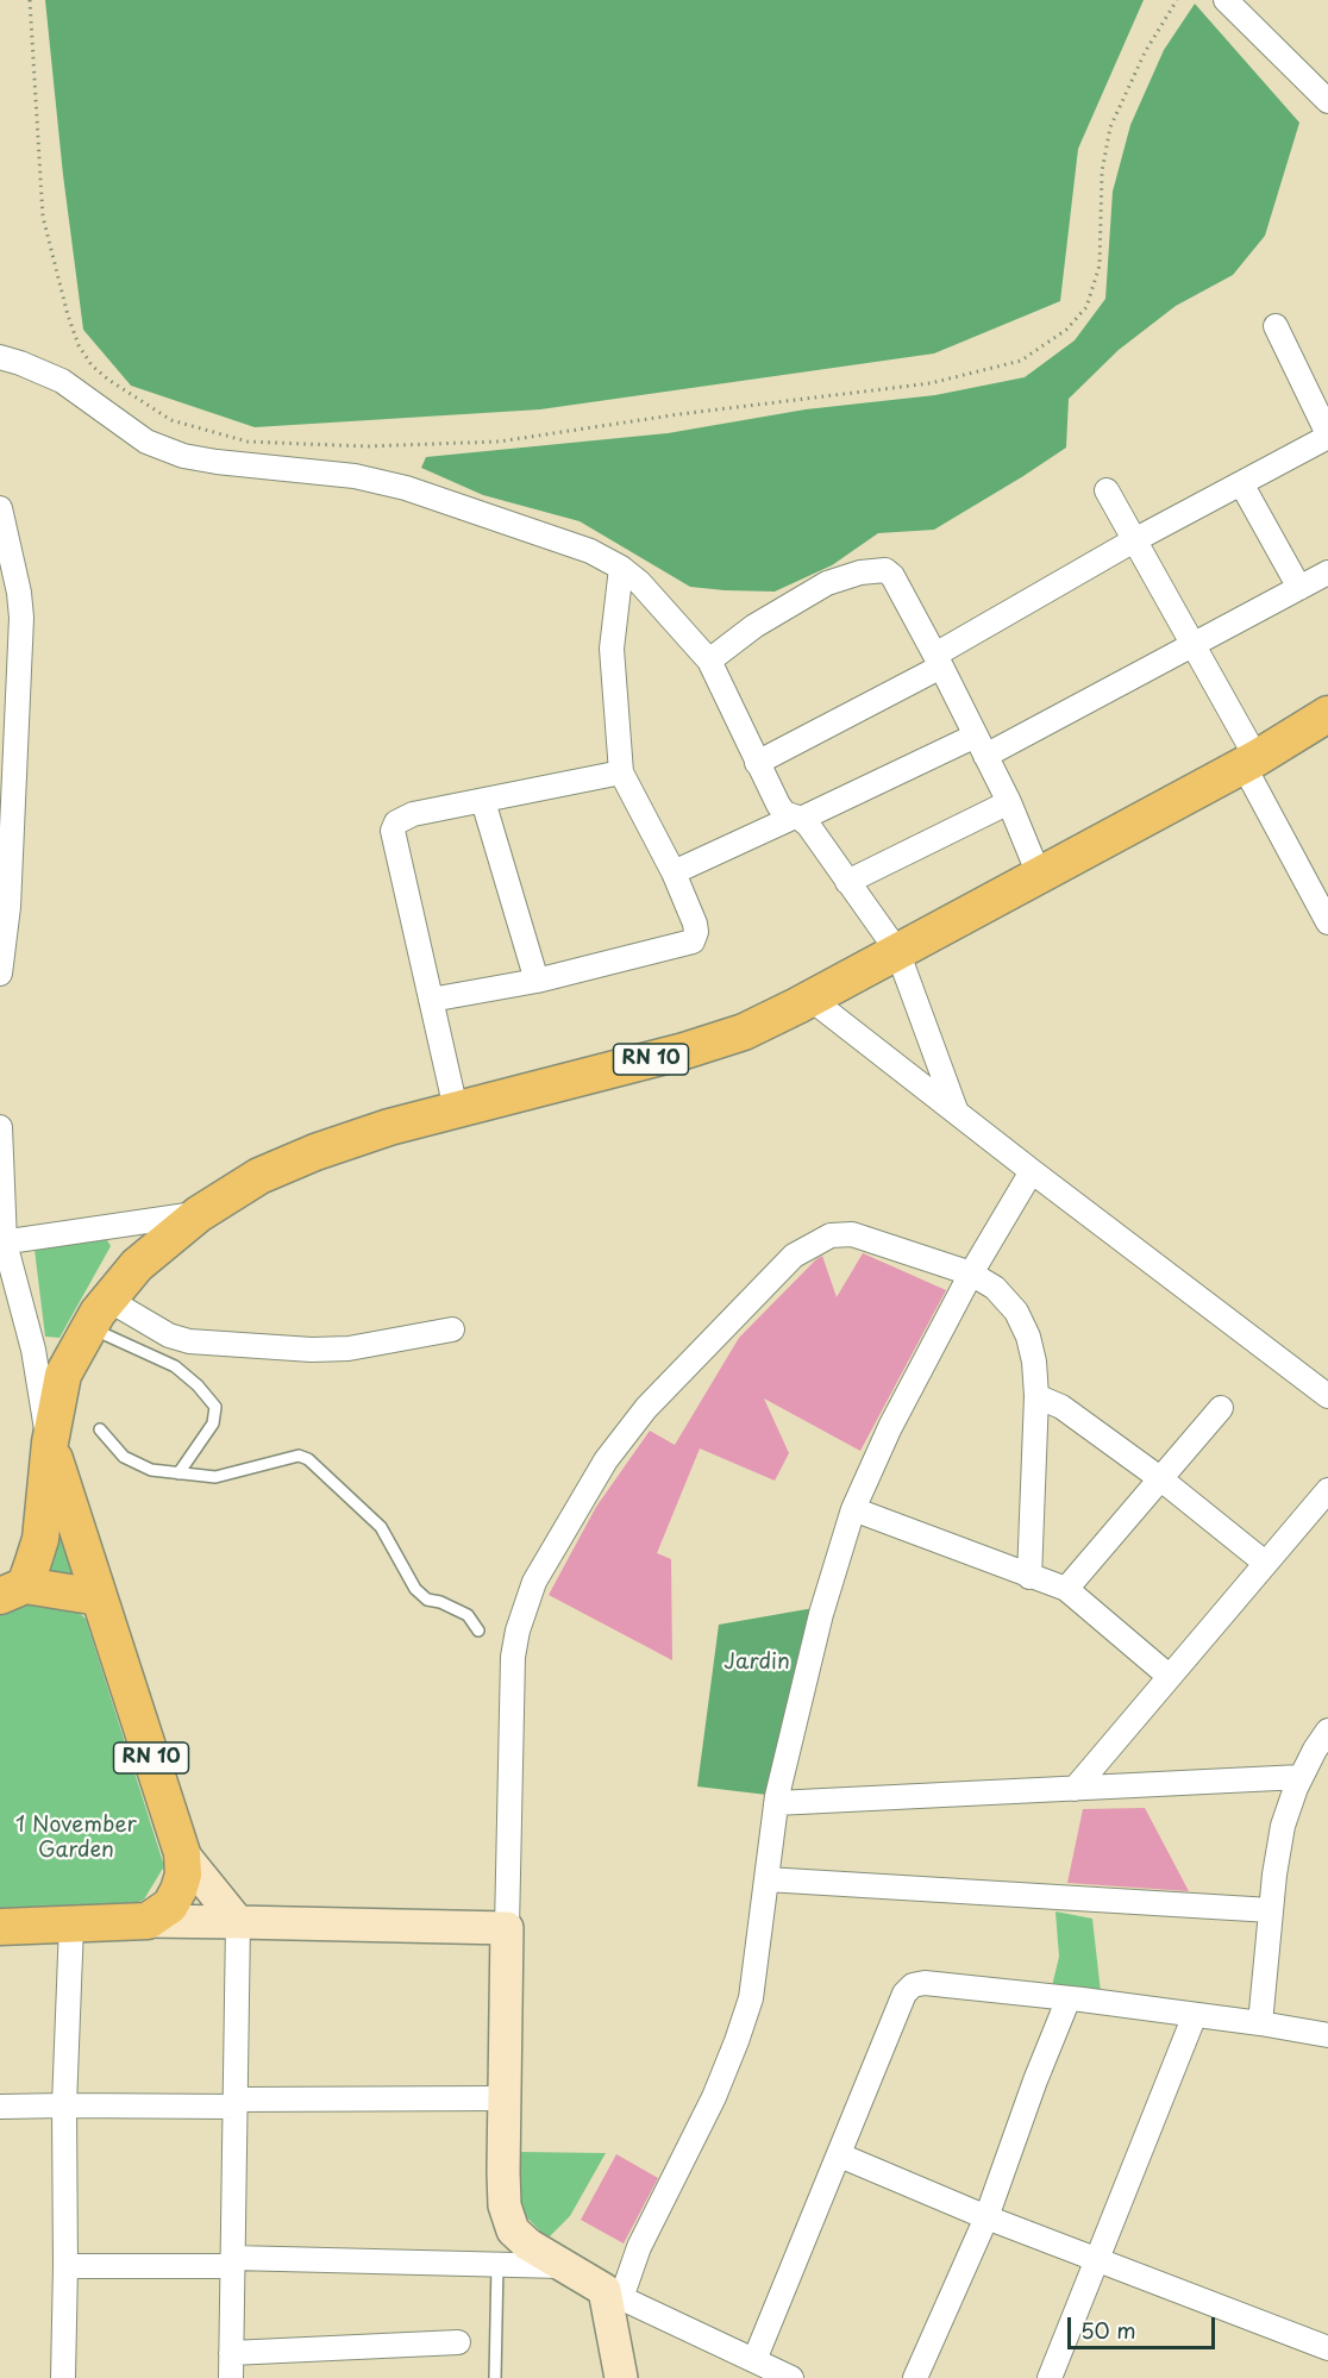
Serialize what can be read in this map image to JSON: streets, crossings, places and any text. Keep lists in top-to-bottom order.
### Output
{
  "streets": {
    "main road": ["RN 10"]
  },
  "parks": ["Jardin", "1 November Garden"],
  "scale_bar": "50 m"
}
